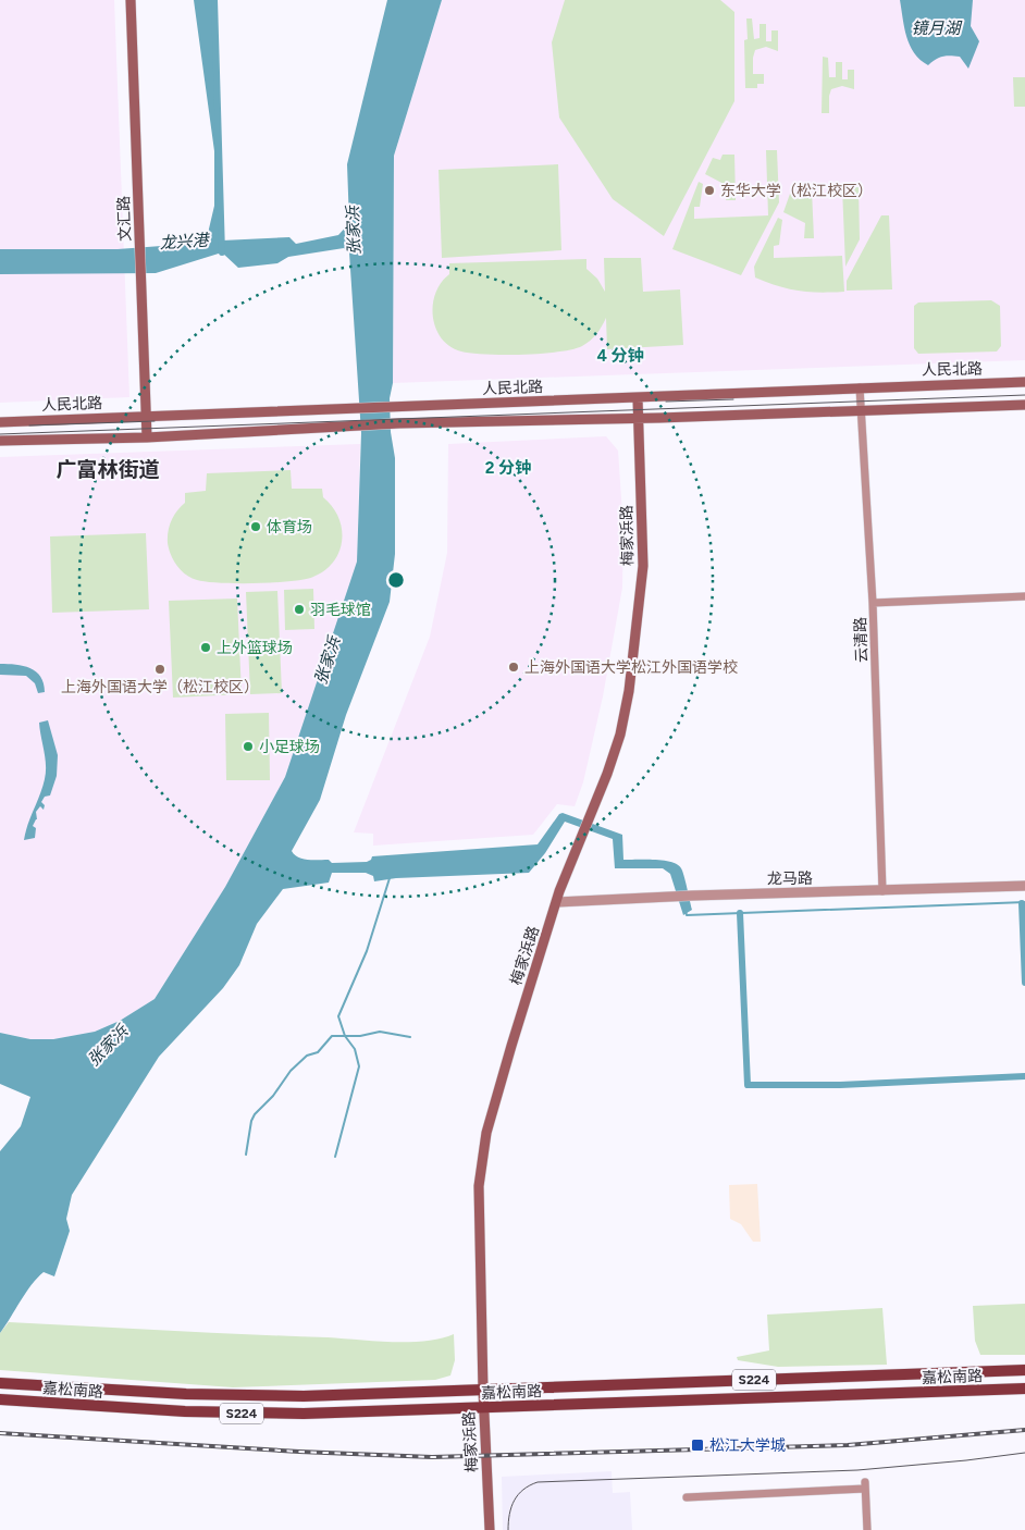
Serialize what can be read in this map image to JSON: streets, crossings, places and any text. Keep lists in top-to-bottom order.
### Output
{
  "streets": {
    "main road": [
      "文汇路",
      "人民北路",
      "梅家浜路",
      "嘉松南路",
      "S224"
    ],
    "street": ["云清路", "龙马路"]
  },
  "crossings": [
    ["文汇路", "人民北路"],
    ["人民北路", "梅家浜路"],
    ["人民北路", "云清路"],
    ["梅家浜路", "龙马路"],
    ["梅家浜路", "嘉松南路"],
    ["云清路", "龙马路"]
  ],
  "districts": ["广富林街道"],
  "water": ["镜月湖", "张家浜", "龙兴港"],
  "places": {
    "other": [
      "东华大学（松江校区）",
      "体育场",
      "羽毛球馆",
      "上外篮球场",
      "上海外国语大学松江外国语学校",
      "上海外国语大学（松江校区）",
      "小足球场"
    ],
    "transit": ["松江大学城"]
  },
  "rings": ["4 分钟", "2 分钟"]
}
